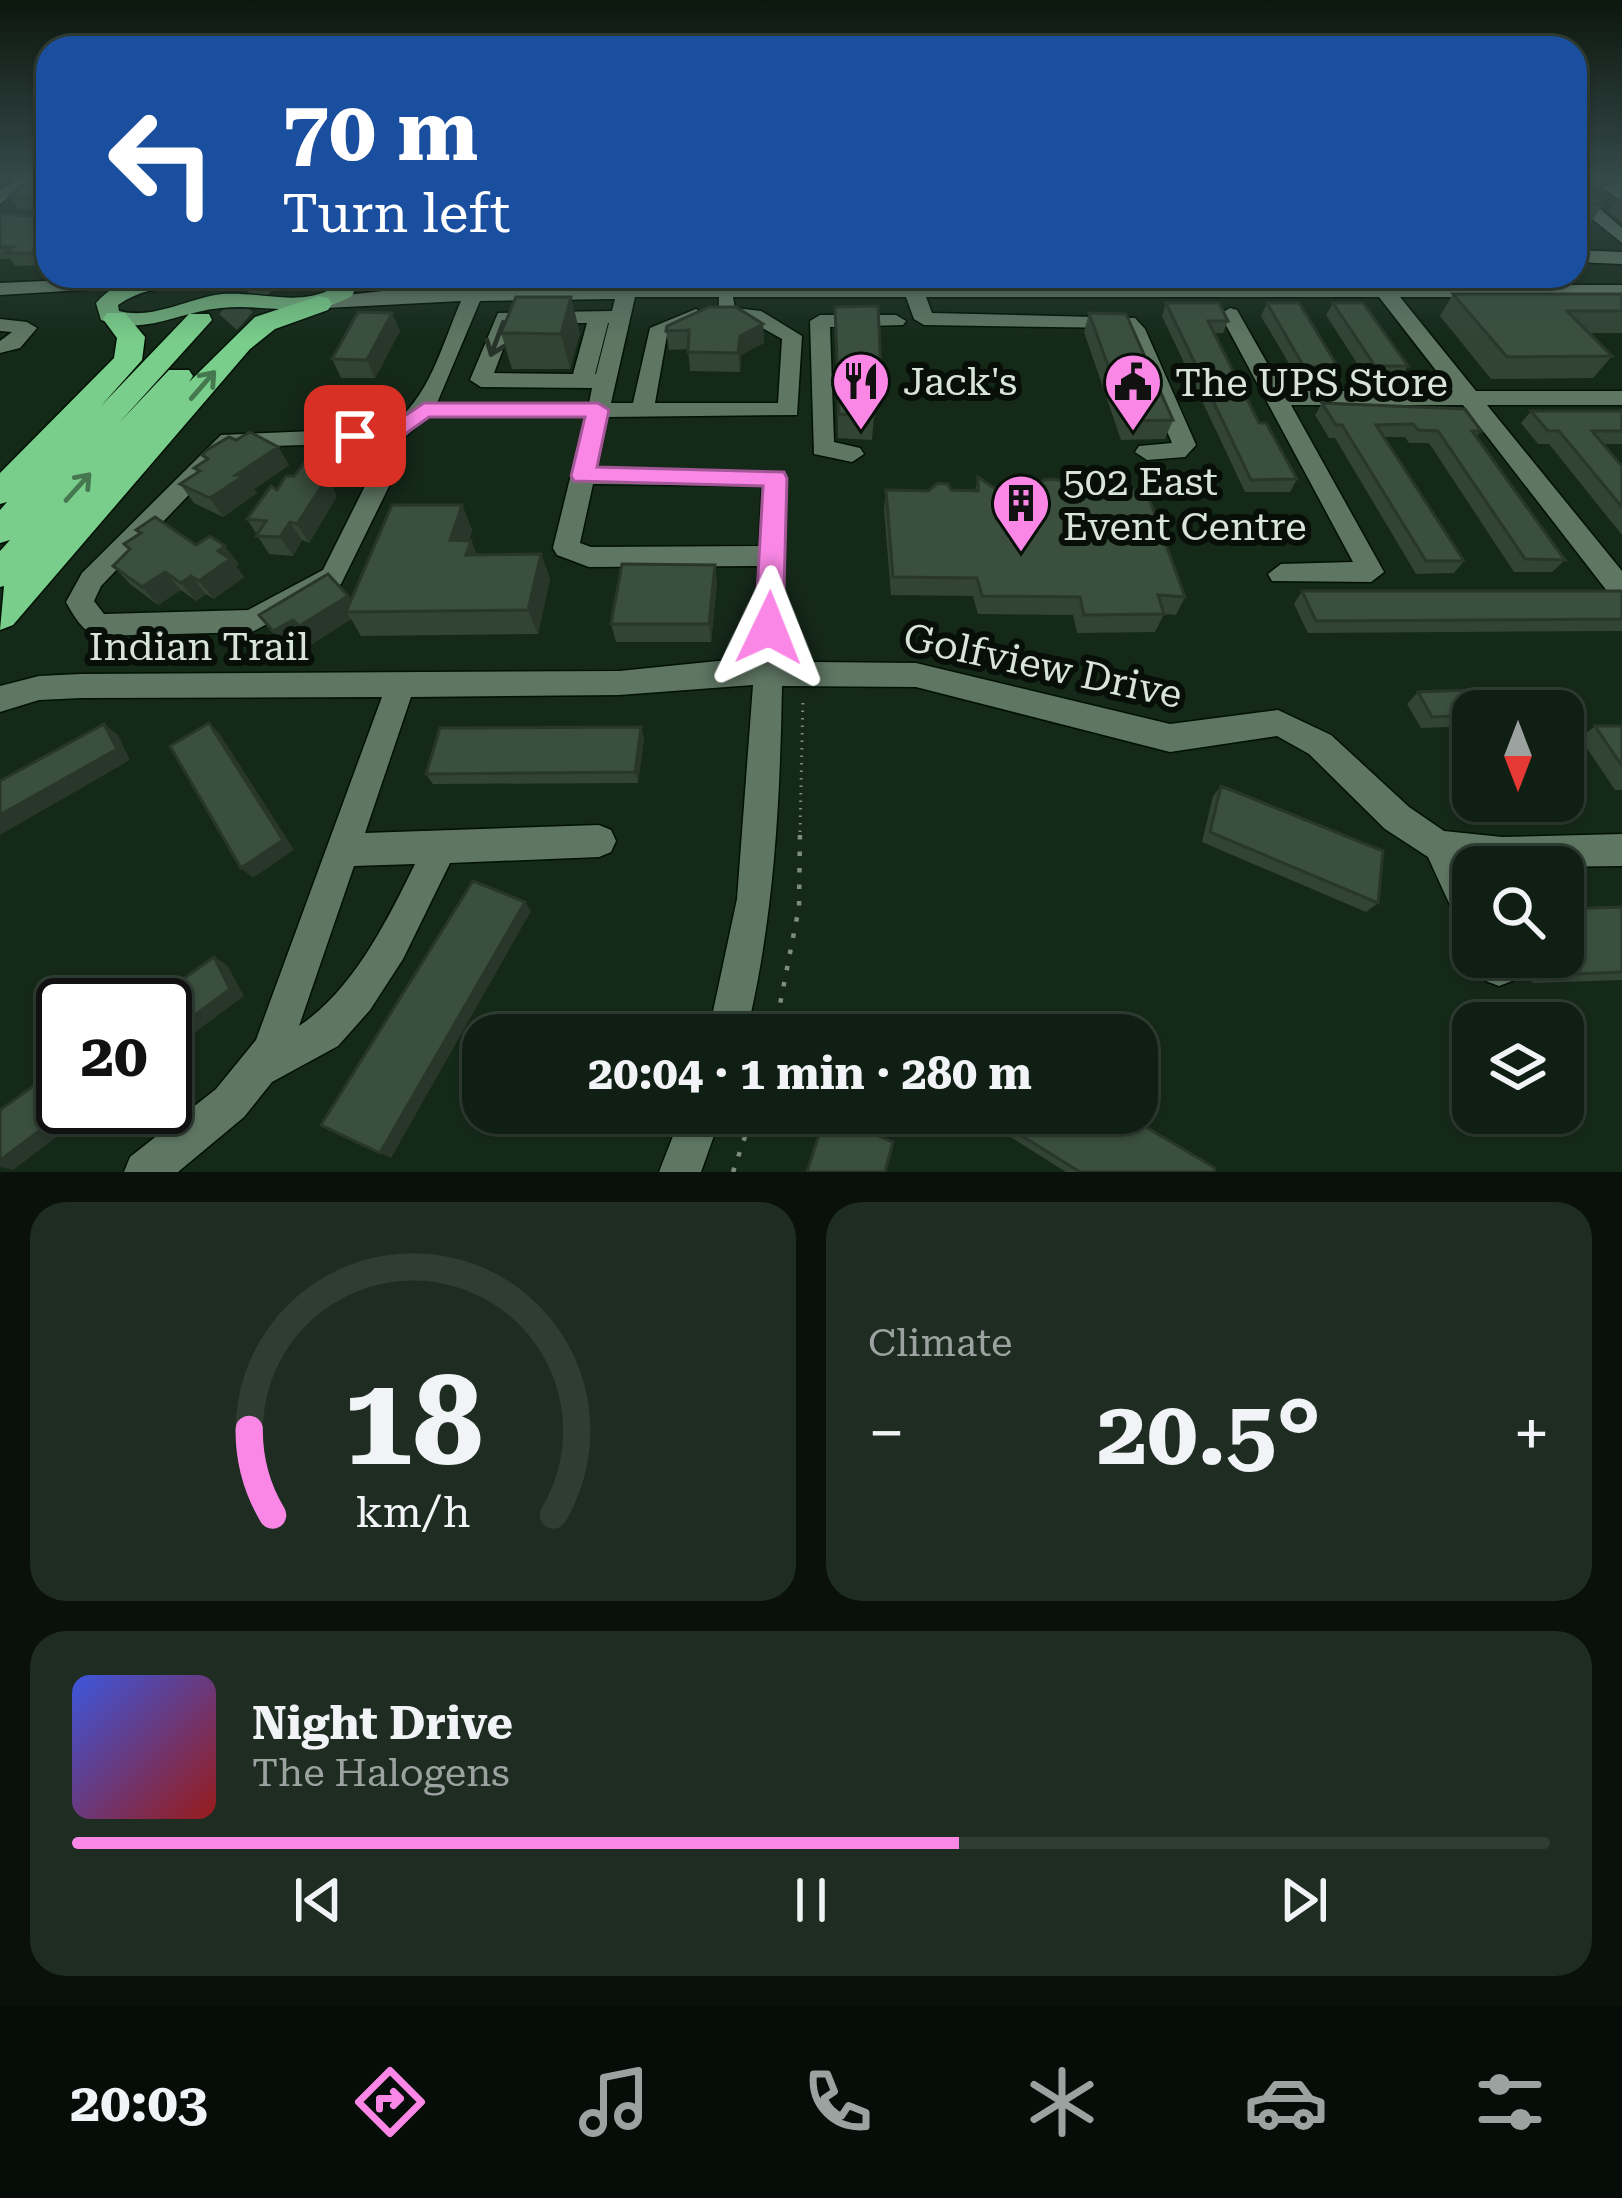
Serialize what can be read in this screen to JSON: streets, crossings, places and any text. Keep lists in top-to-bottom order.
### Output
{
  "streets": {
    "street": ["Indian Trail", "Golfview Drive"]
  },
  "crossings": [
    ["Indian Trail", "Golfview Drive"]
  ],
  "places": {
    "restaurant": ["Jack's"],
    "public building": ["The UPS Store"],
    "building": ["502 East Event Centre"]
  },
  "north": "bottom",
  "page": {
    "turn": ["70 m", "Turn left"],
    "limit": "20",
    "trip": "20:04 · 1 min · 280 m",
    "tile": "Climate",
    "heat": ["−", "20.5°", "+"],
    "song": ["Night Drive", "The Halogens"],
    "tabs": "20:03",
    "gauge": ["18", "km/h"]
  }
}
